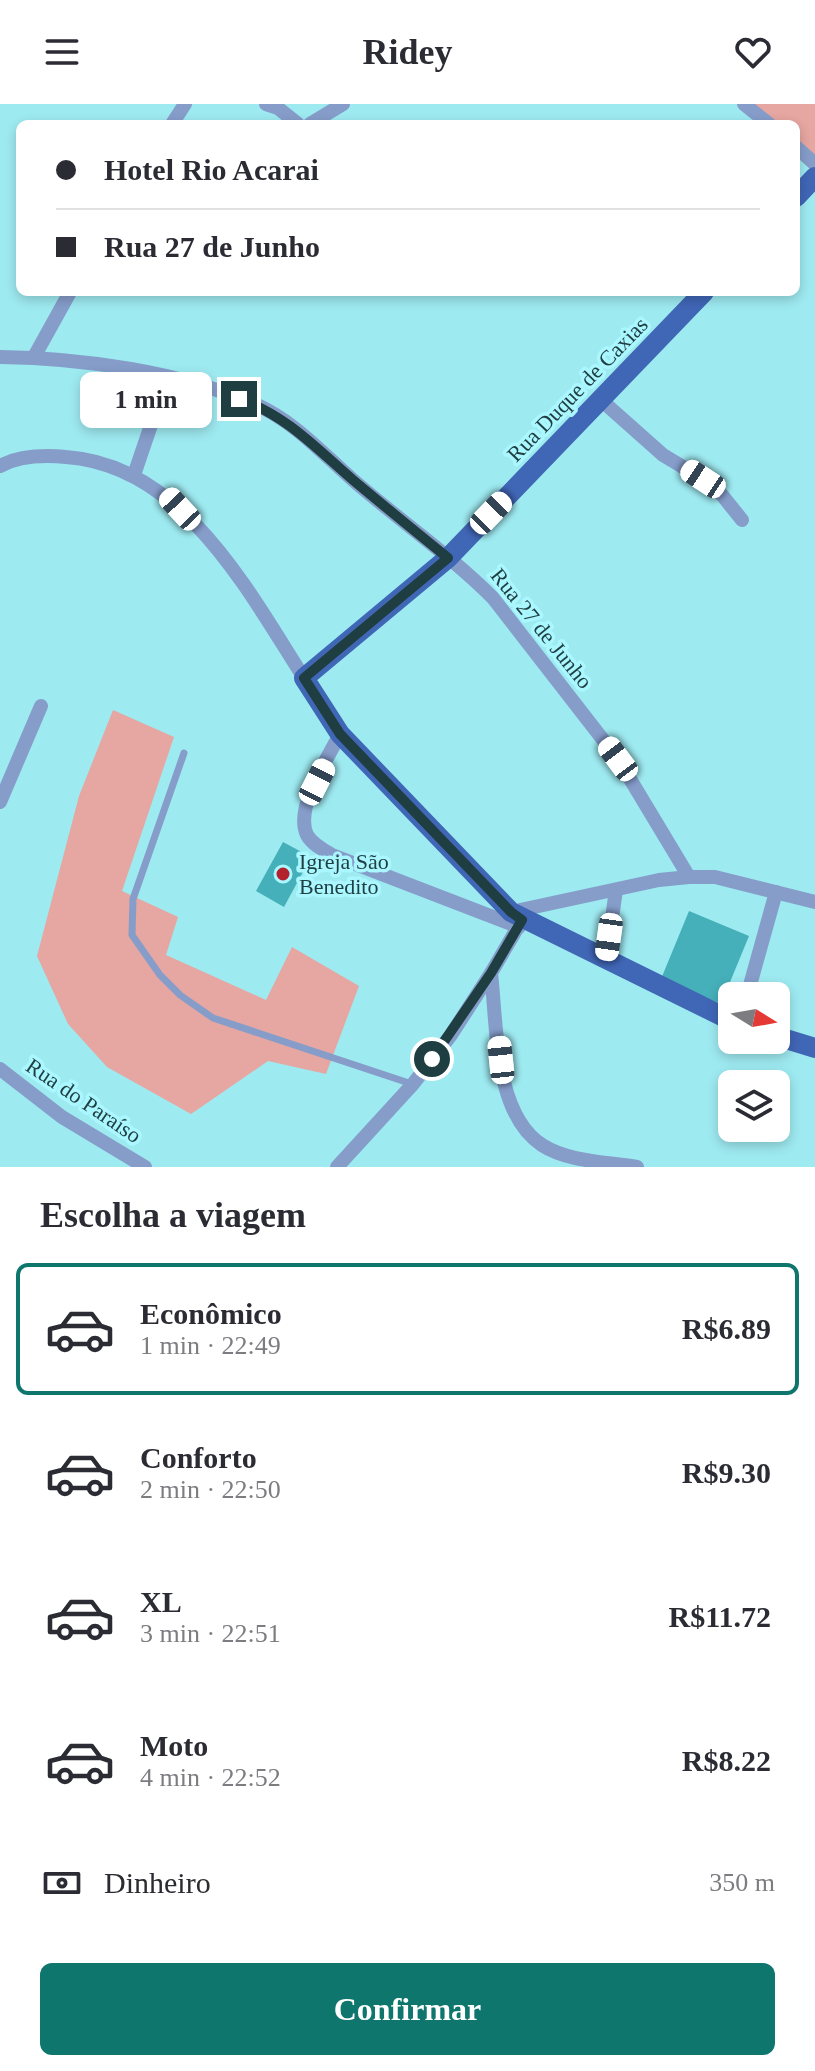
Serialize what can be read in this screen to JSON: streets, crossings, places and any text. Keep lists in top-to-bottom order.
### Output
{
  "streets": {
    "main road": ["Rua Duque de Caxias"],
    "street": ["Rua 27 de Junho", "Rua do Paraíso"]
  },
  "crossings": [
    ["Rua Duque de Caxias", "Rua 27 de Junho"]
  ],
  "places": ["Igreja São Benedito"],
  "north": "right",
  "page": {
    "header": "Ridey",
    "banner": ["Hotel Rio Acarai", "Rua 27 de Junho"],
    "bubble": "1 min",
    "heading": "Escolha a viagem",
    "list": [
      {
        "name": "Econômico",
        "note": "1 min · 22:49",
        "value": "R$6.89"
      },
      {
        "name": "Conforto",
        "note": "2 min · 22:50",
        "value": "R$9.30"
      },
      {
        "name": "XL",
        "note": "3 min · 22:51",
        "value": "R$11.72"
      },
      {
        "name": "Moto",
        "note": "4 min · 22:52",
        "value": "R$8.22"
      }
    ],
    "pay": ["Dinheiro", "350 m"],
    "buttons": "Confirmar"
  }
}
